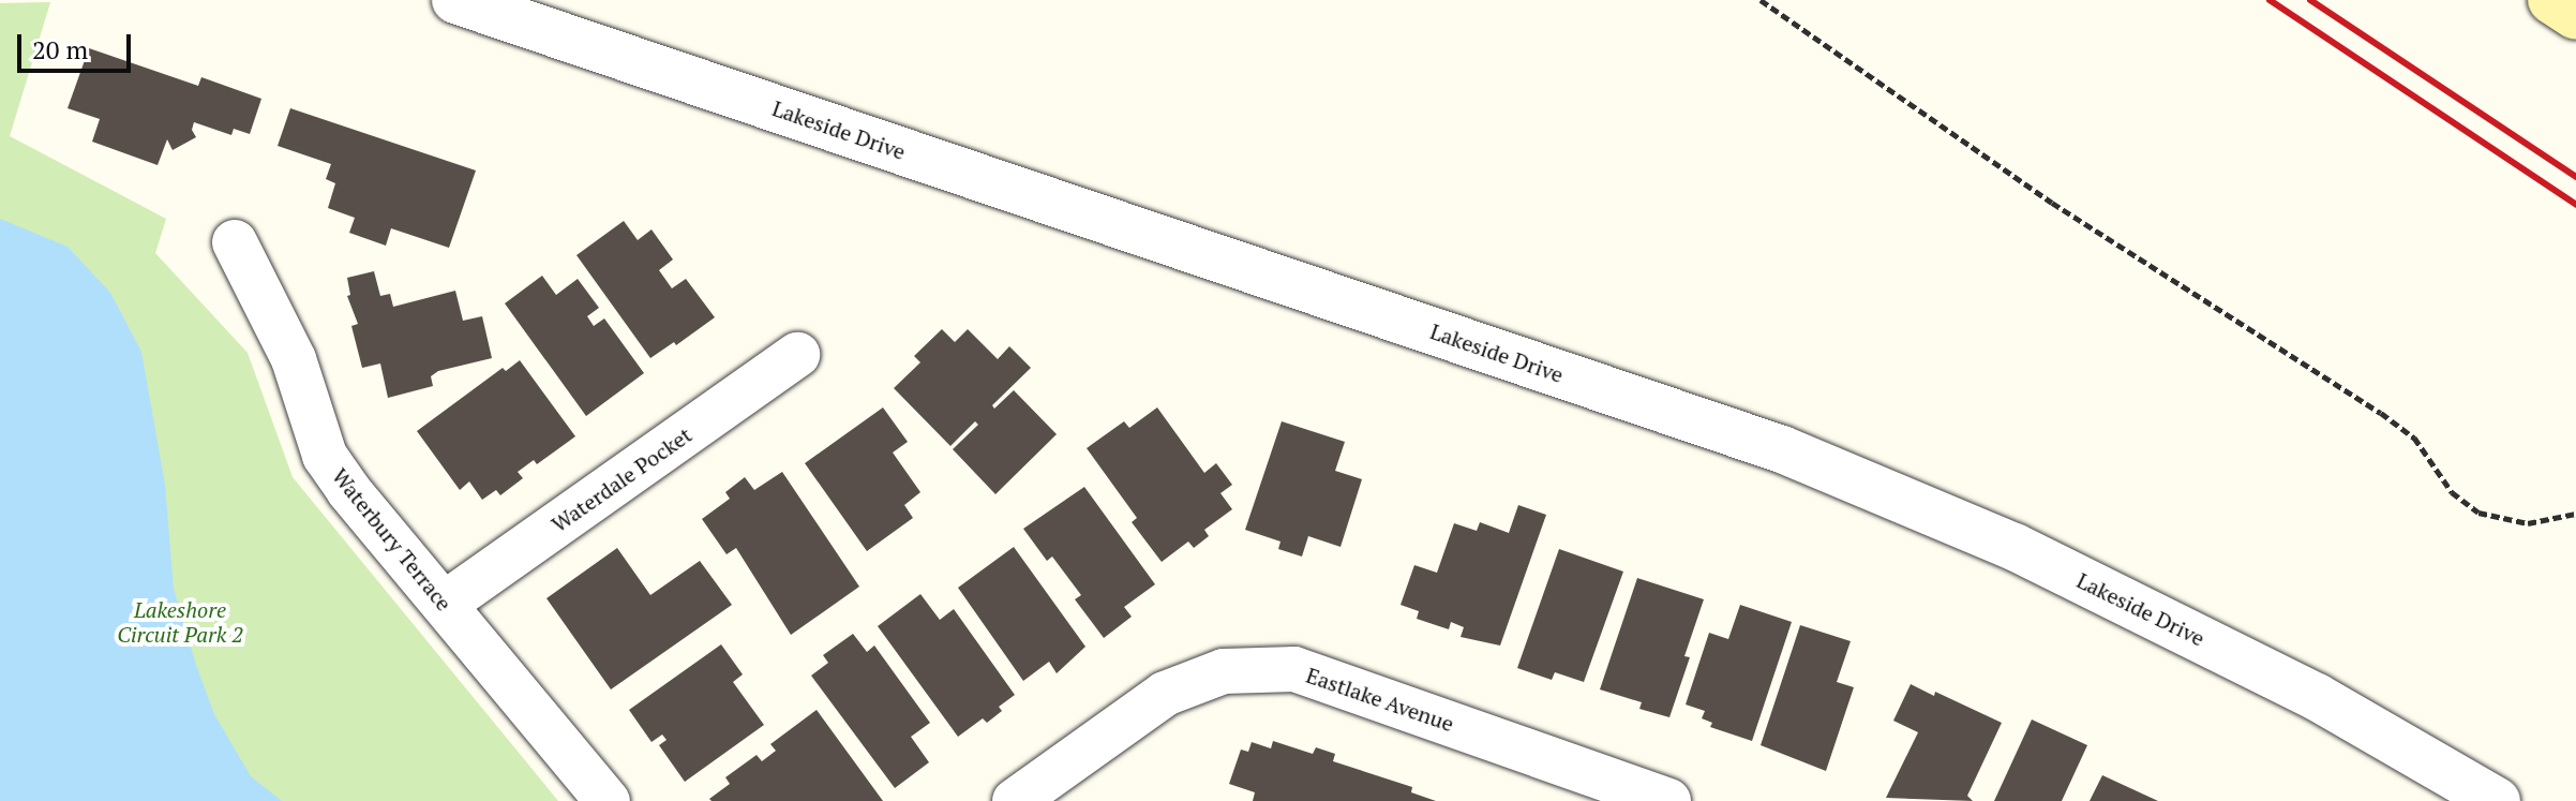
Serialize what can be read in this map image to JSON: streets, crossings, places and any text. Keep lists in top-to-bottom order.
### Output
{
  "streets": {
    "street": [
      "Lakeside Drive",
      "Waterdale Pocket",
      "Waterbury Terrace",
      "Eastlake Avenue"
    ]
  },
  "crossings": [
    ["Waterdale Pocket", "Waterbury Terrace"]
  ],
  "parks": ["Lakeshore Circuit Park 2"],
  "scale_bar": "20 m"
}
